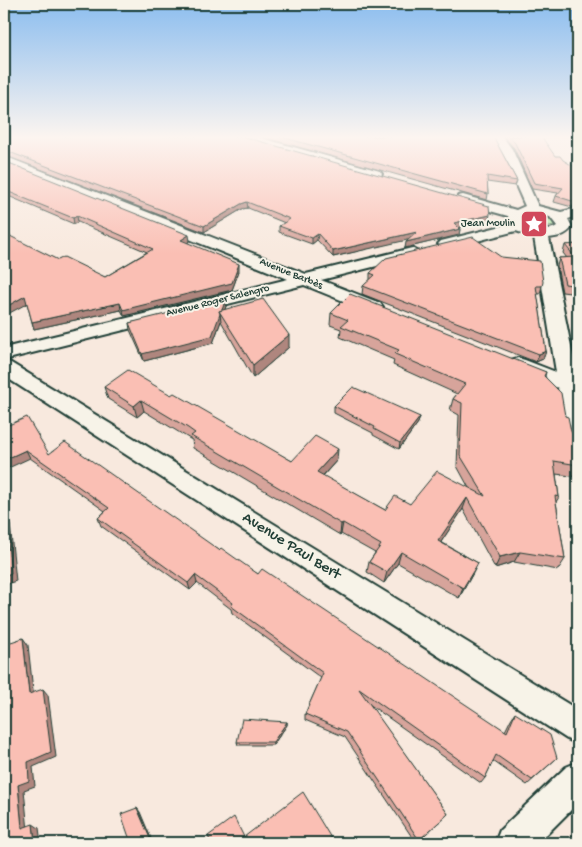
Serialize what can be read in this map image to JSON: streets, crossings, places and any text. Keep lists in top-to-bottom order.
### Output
{
  "streets": {
    "street": ["Avenue Barbès", "Avenue Roger Salengro", "Avenue Paul Bert"]
  },
  "crossings": [
    ["Avenue Barbès", "Avenue Roger Salengro"]
  ],
  "places": {
    "place": ["Jean Moulin"]
  }
}
